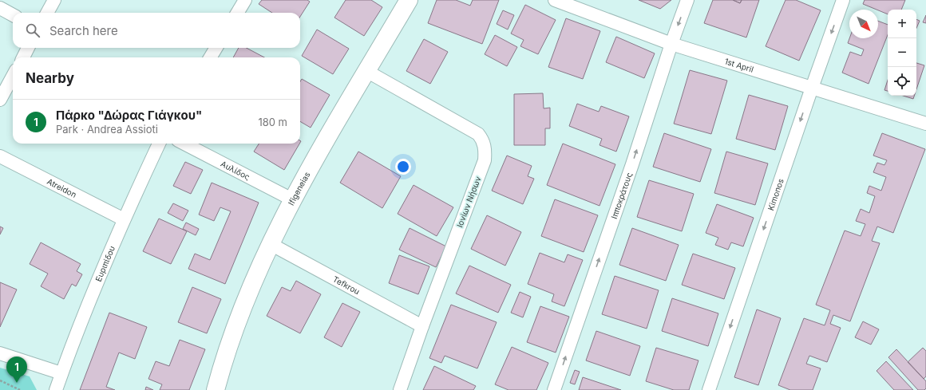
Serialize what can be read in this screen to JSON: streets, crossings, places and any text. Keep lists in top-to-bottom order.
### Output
{
  "streets": {
    "street": [
      "1st April",
      "Αυλίδος",
      "Atreidon",
      "Ifigeneias",
      "Kimonos",
      "Ιπποκράτους",
      "Ιονίων Νήσων",
      "Ευριπίδου",
      "Tefkrou"
    ]
  },
  "crossings": [
    ["1st April", "Kimonos"],
    ["1st April", "Ιπποκράτους"],
    ["Αυλίδος", "Ifigeneias"],
    ["Atreidon", "Ευριπίδου"],
    ["Ifigeneias", "Ιονίων Νήσων"],
    ["Ifigeneias", "Tefkrou"],
    ["Ιονίων Νήσων", "Tefkrou"]
  ],
  "one_way": ["Kimonos"],
  "north": "bottom right",
  "page": {
    "map_buttons": ["+", "−"],
    "search": "Search here",
    "heading": "Nearby",
    "list": [
      {
        "mark": "1",
        "name": "Πάρκο \"Δώρας Γιάγκου\"",
        "note": "Park · Andrea Assioti",
        "value": "180 m"
      }
    ],
    "pins": "1"
  }
}
